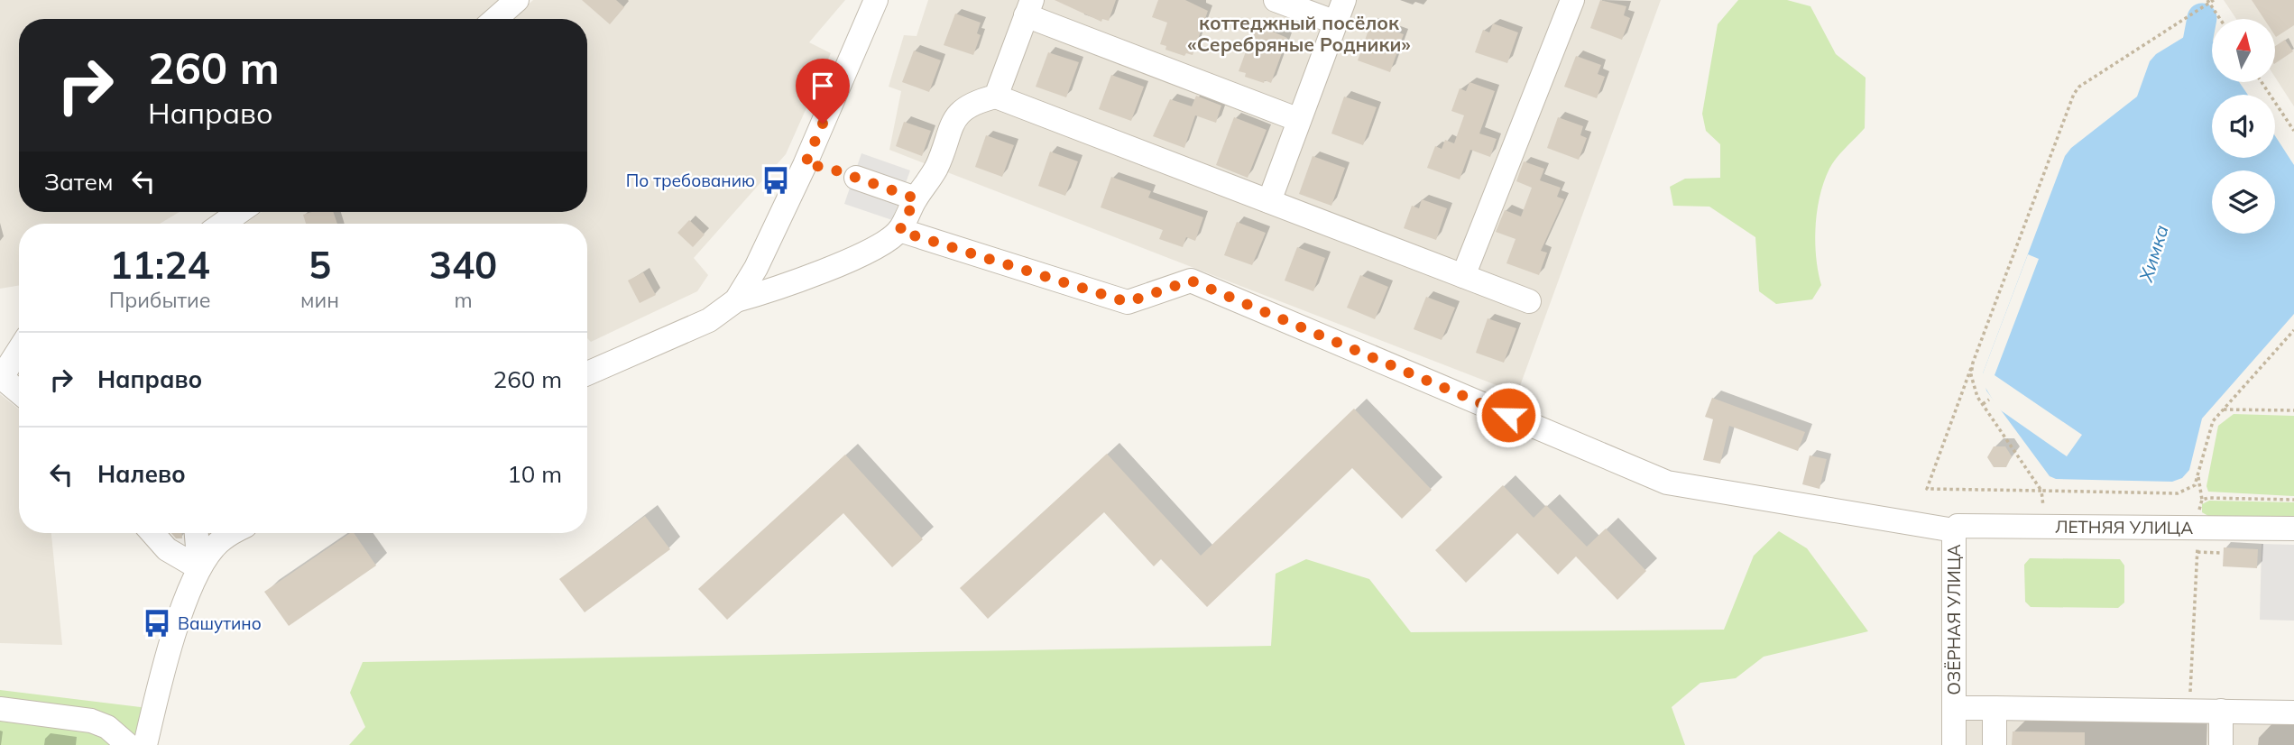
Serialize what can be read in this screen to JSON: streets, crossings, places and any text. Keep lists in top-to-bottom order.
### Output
{
  "streets": {
    "street": ["ЛЕТНЯЯ УЛИЦА", "ОЗЁРНАЯ УЛИЦА"]
  },
  "crossings": [
    ["ЛЕТНЯЯ УЛИЦА", "ОЗЁРНАЯ УЛИЦА"]
  ],
  "districts": ["коттеджный посёлок «Серебряные Родники»"],
  "water": ["Химка"],
  "places": {
    "bus stop": ["По требованию", "Вашутино"]
  },
  "north": "top",
  "page": {
    "turn": ["260 m", "Направо"],
    "then": "Затем",
    "eta": [
      "11:24",
      "Прибытие",
      "5",
      "мин",
      "340",
      "m"
    ],
    "list": [
      {
        "name": "Направо",
        "value": "260 m"
      },
      {
        "name": "Налево",
        "value": "10 m"
      }
    ]
  }
}
